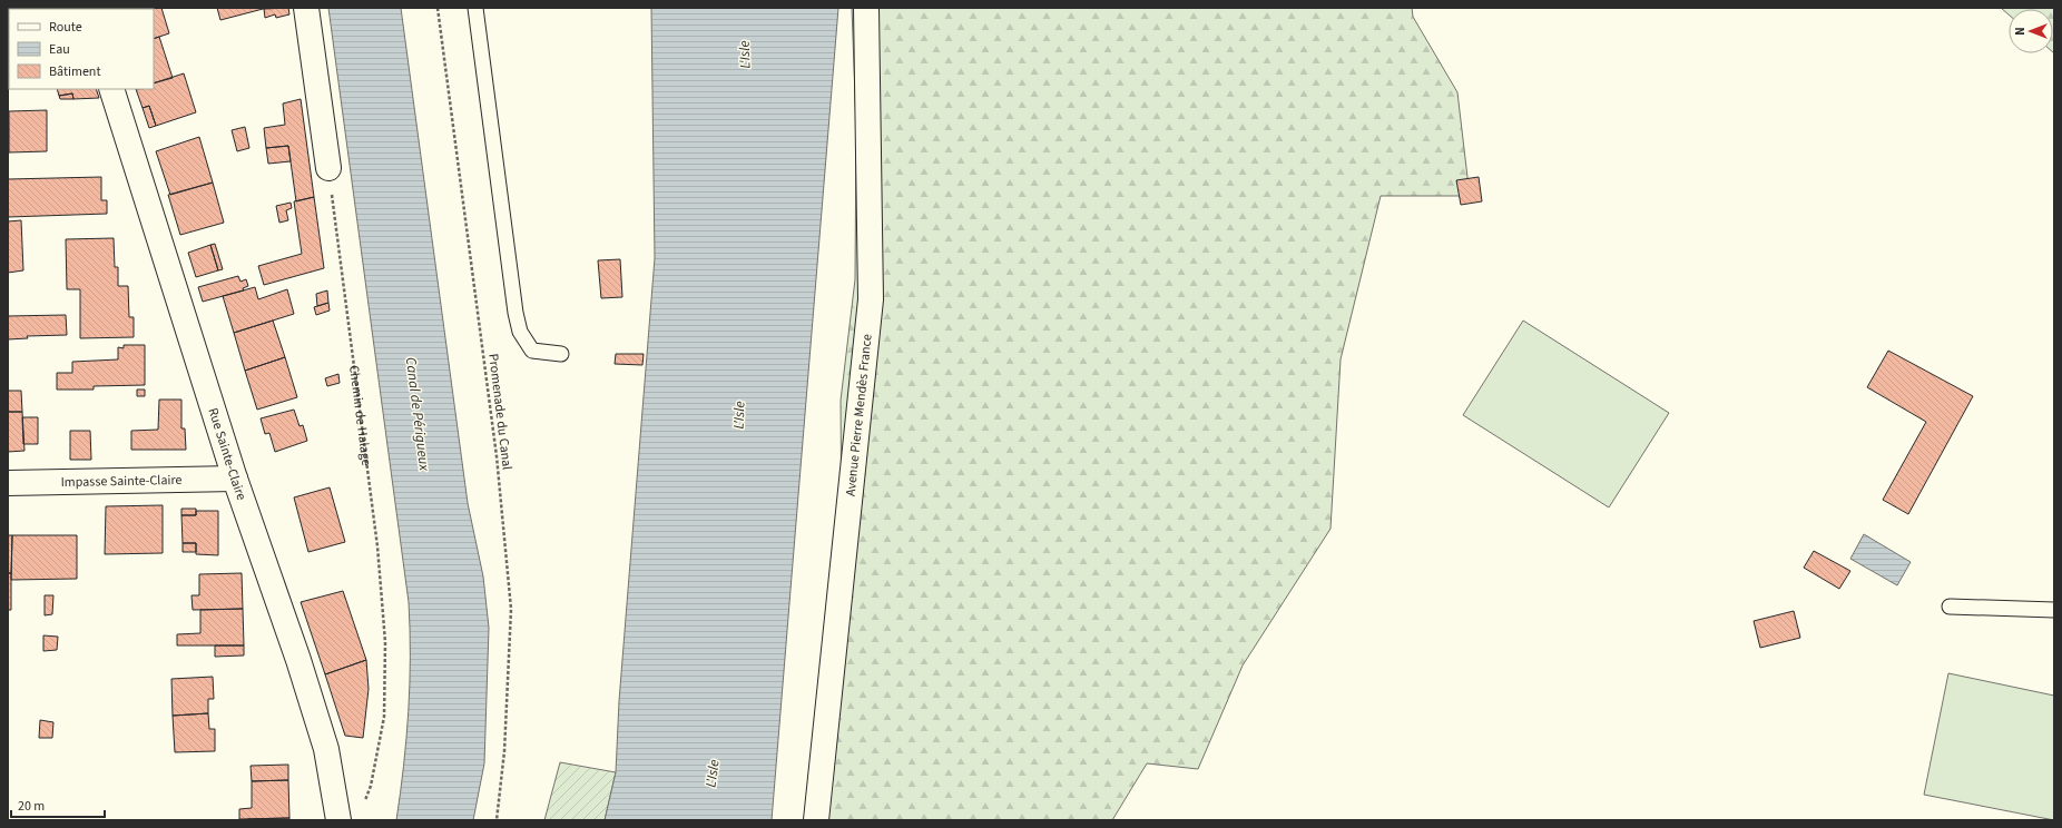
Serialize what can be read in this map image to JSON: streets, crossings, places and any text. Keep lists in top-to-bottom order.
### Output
{
  "streets": {
    "street": ["Avenue Pierre Mendès France", "Rue Sainte-Claire", "Impasse Sainte-Claire"],
    "path": ["Promenade du Canal", "Chemin de Halage"]
  },
  "crossings": [
    ["Rue Sainte-Claire", "Impasse Sainte-Claire"]
  ],
  "water": ["L'Isle", "Canal de Périgueux"],
  "legend": ["Route", "Eau", "Bâtiment"],
  "scale_bar": "20 m",
  "north": "left"
}
